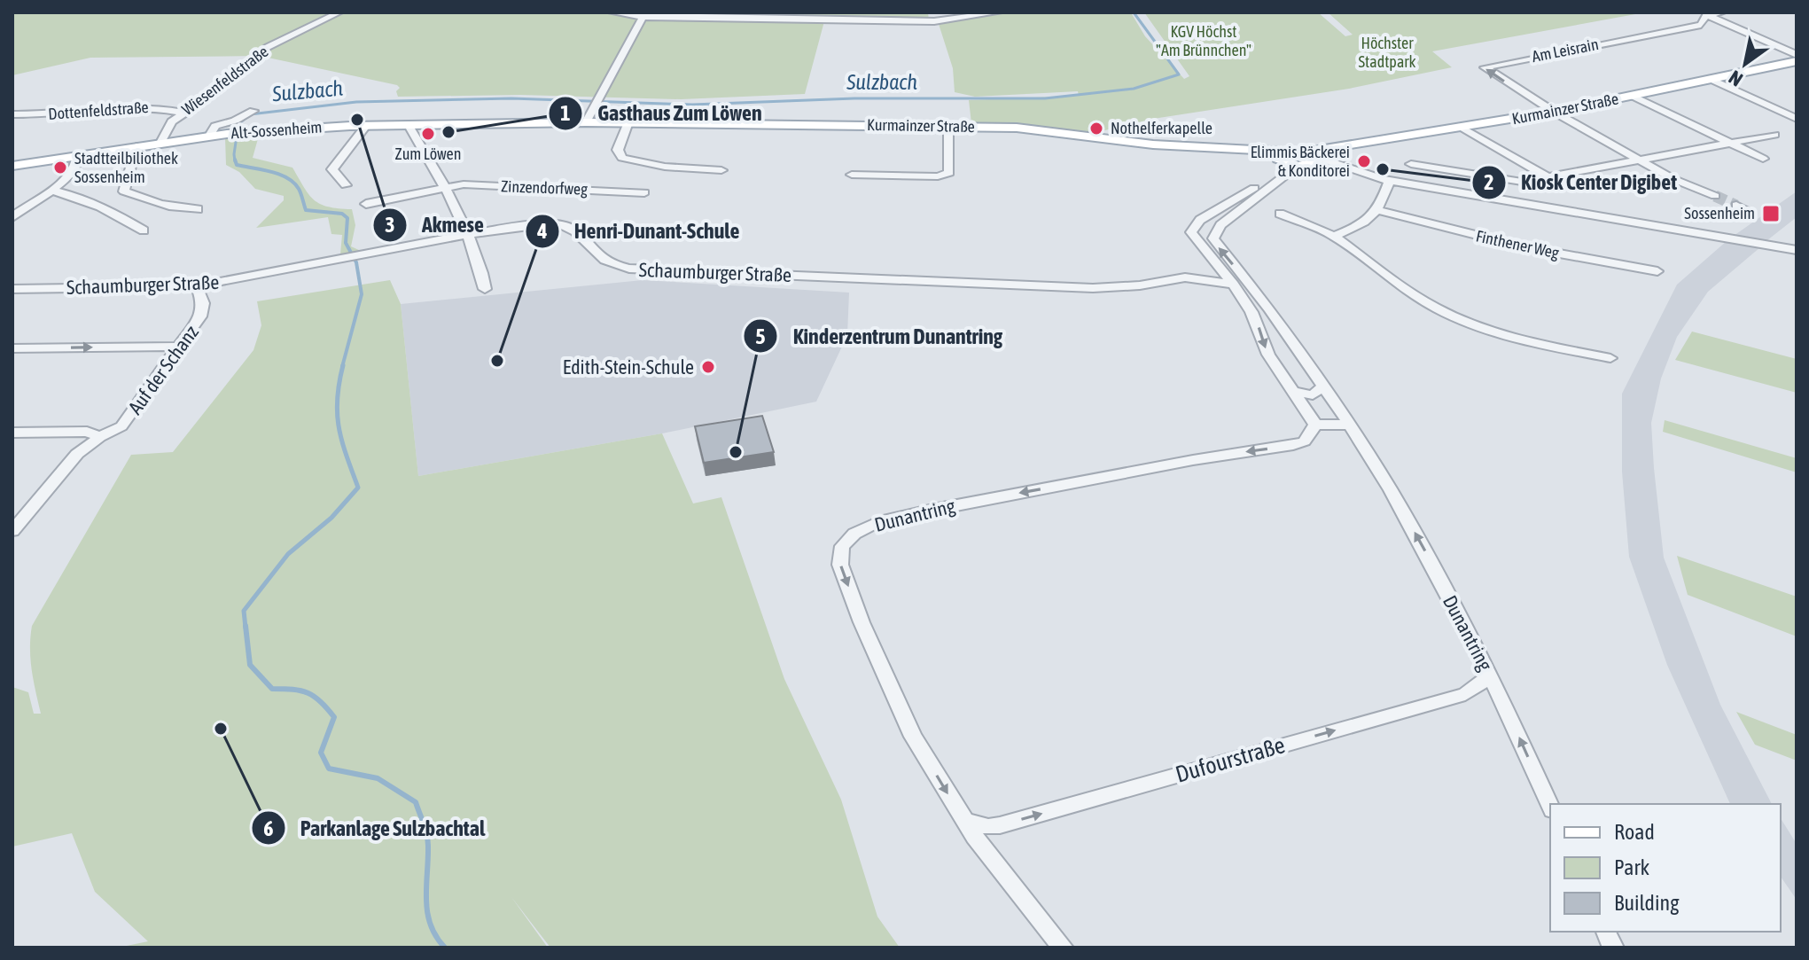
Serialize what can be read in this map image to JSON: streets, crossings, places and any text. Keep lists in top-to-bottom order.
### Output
{
  "streets": {
    "main road": ["Kurmainzer Straße", "Alt-Sossenheim"],
    "street": [
      "Am Leisrain",
      "Wiesenfeldstraße",
      "Dottenfeldstraße",
      "Zinzendorfweg",
      "Finthener Weg",
      "Schaumburger Straße",
      "Auf der Schanz",
      "Dunantring",
      "Dufourstraße"
    ]
  },
  "crossings": [
    ["Am Leisrain", "Kurmainzer Straße"],
    ["Wiesenfeldstraße", "Dottenfeldstraße"],
    ["Wiesenfeldstraße", "Alt-Sossenheim"],
    ["Kurmainzer Straße", "Alt-Sossenheim"],
    ["Schaumburger Straße", "Auf der Schanz"],
    ["Dunantring", "Dufourstraße"]
  ],
  "one_way": ["Dufourstraße"],
  "water": ["Sulzbach"],
  "parks": ["KGV Höchst \"Am Brünnchen\"", "Höchster Stadtpark"],
  "places": {
    "other": [
      "Akmese",
      "Nothelferkapelle",
      "Gasthaus Zum Löwen",
      "Zum Löwen",
      "Elimmis Bäckerei & Konditorei",
      "Stadtteilbiliothek Sossenheim",
      "Kiosk Center Digibet",
      "Henri-Dunant-Schule",
      "Edith-Stein-Schule",
      "Kinderzentrum Dunantring",
      "Parkanlage Sulzbachtal"
    ],
    "transit": ["Sossenheim"]
  },
  "legend": ["Road", "Park", "Building"],
  "north": "bottom left"
}
